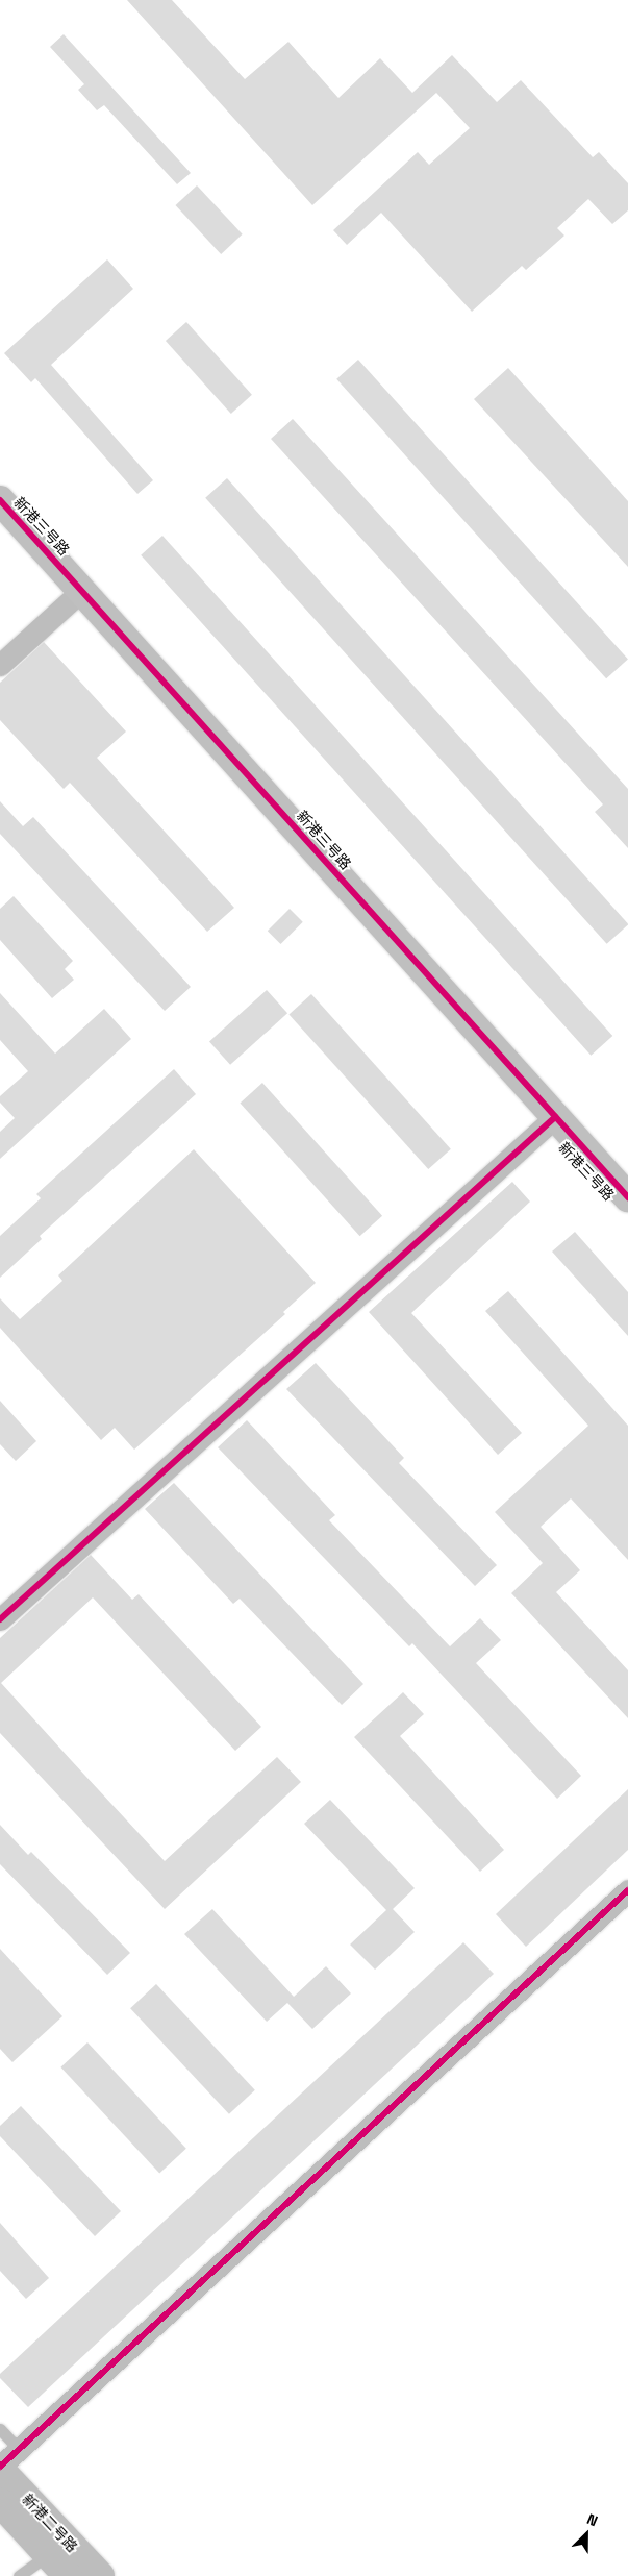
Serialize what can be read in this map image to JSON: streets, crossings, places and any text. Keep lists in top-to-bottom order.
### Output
{
  "streets": {
    "main road": ["新港二号路"],
    "street": ["新港三号路"]
  },
  "north": "top right"
}
